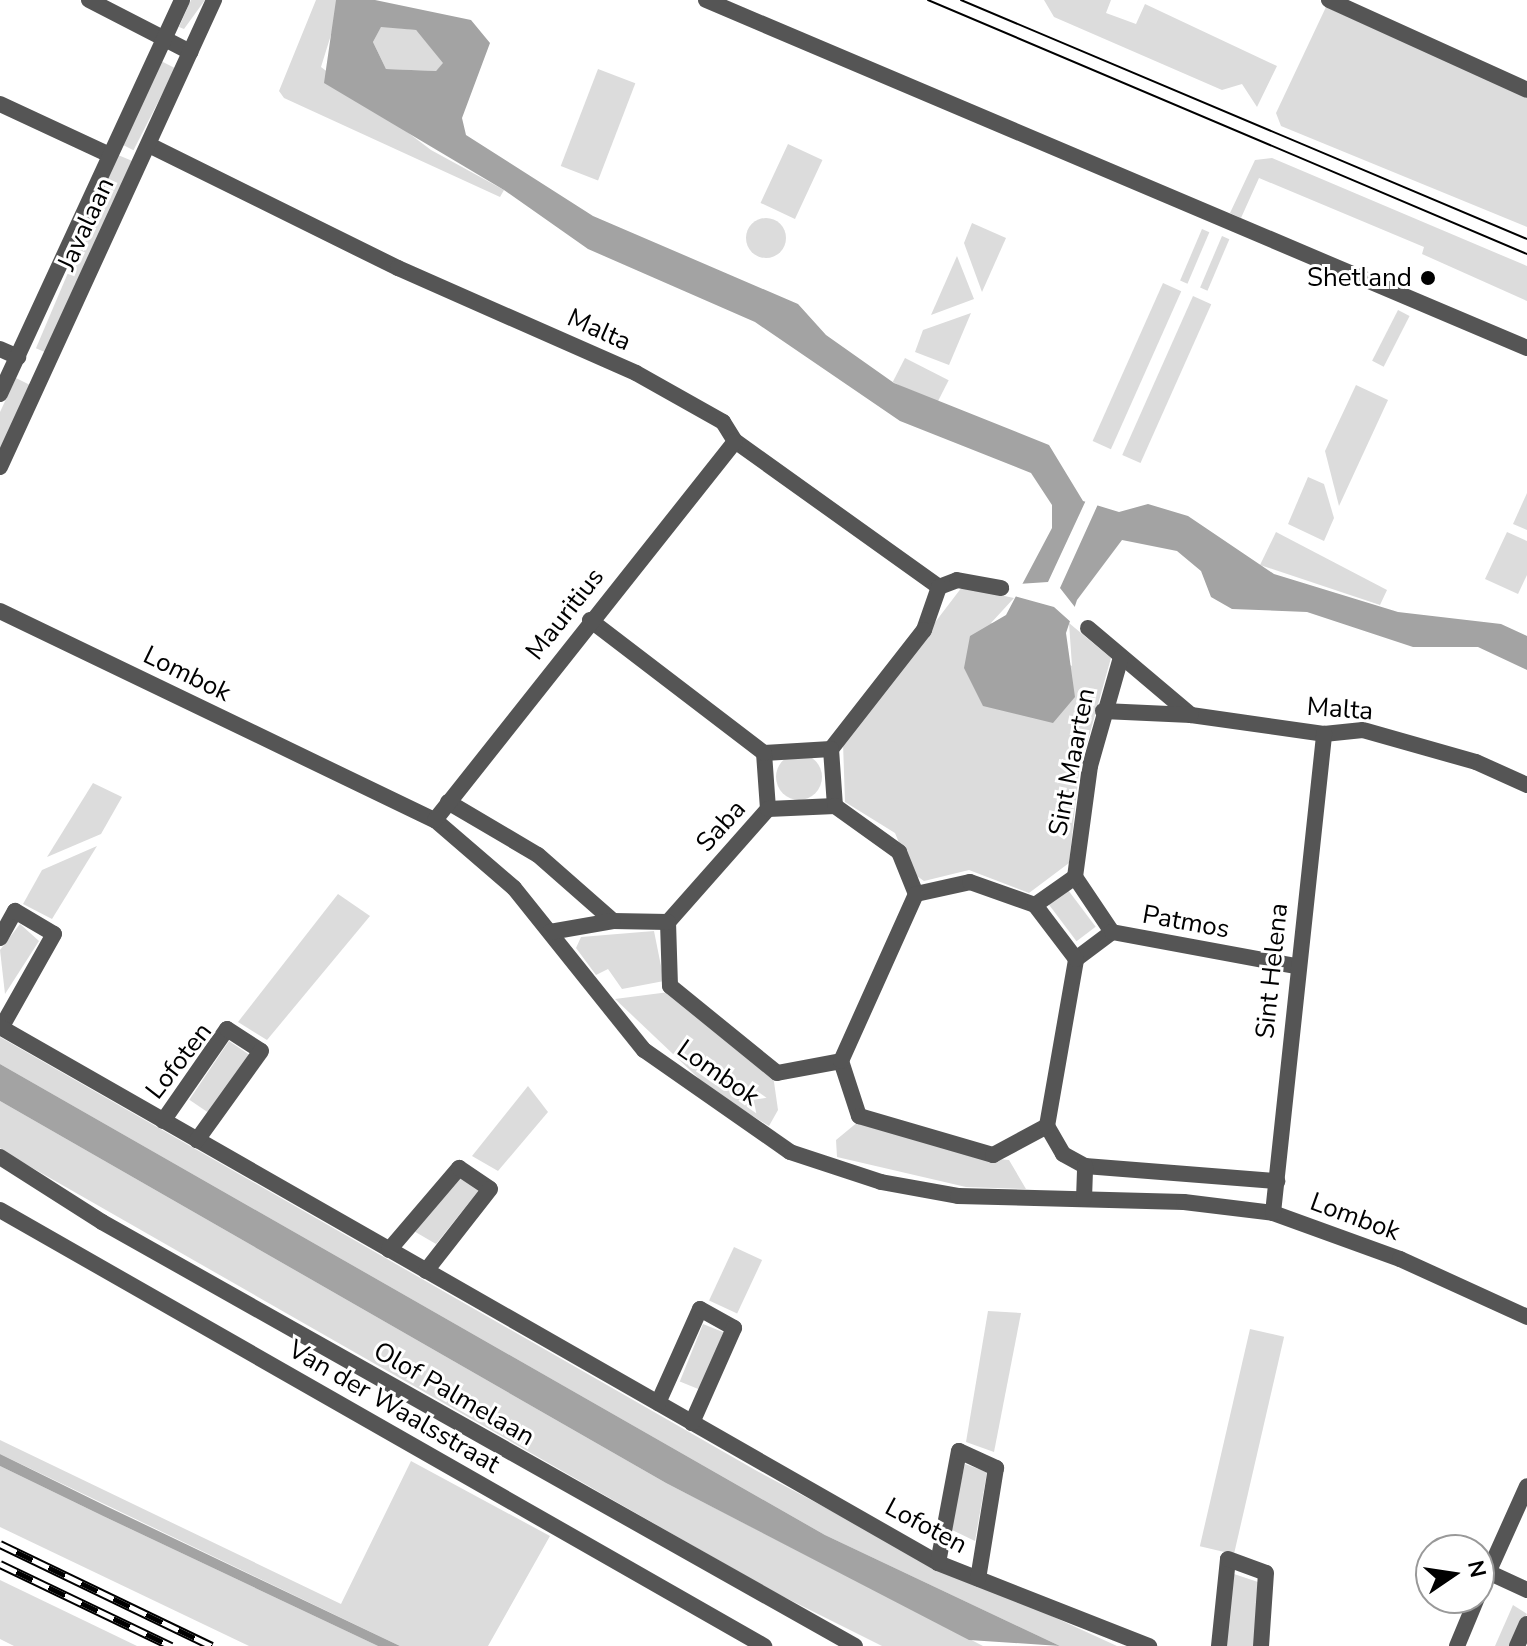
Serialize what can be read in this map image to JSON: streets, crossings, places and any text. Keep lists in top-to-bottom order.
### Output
{
  "streets": {
    "street": [
      "Javalaan",
      "Malta",
      "Mauritius",
      "Lombok",
      "Sint Maarten",
      "Saba",
      "Patmos",
      "Sint Helena",
      "Lofoten",
      "Olof Palmelaan",
      "Van der Waalsstraat"
    ]
  },
  "crossings": [
    ["Javalaan", "Malta"],
    ["Malta", "Mauritius"],
    ["Malta", "Sint Maarten"],
    ["Malta", "Sint Helena"],
    ["Mauritius", "Lombok"],
    ["Lombok", "Sint Maarten"],
    ["Lombok", "Saba"],
    ["Lombok", "Patmos"],
    ["Lombok", "Sint Helena"],
    ["Sint Maarten", "Patmos"],
    ["Patmos", "Sint Helena"]
  ],
  "places": ["Shetland"],
  "north": "right"
}
